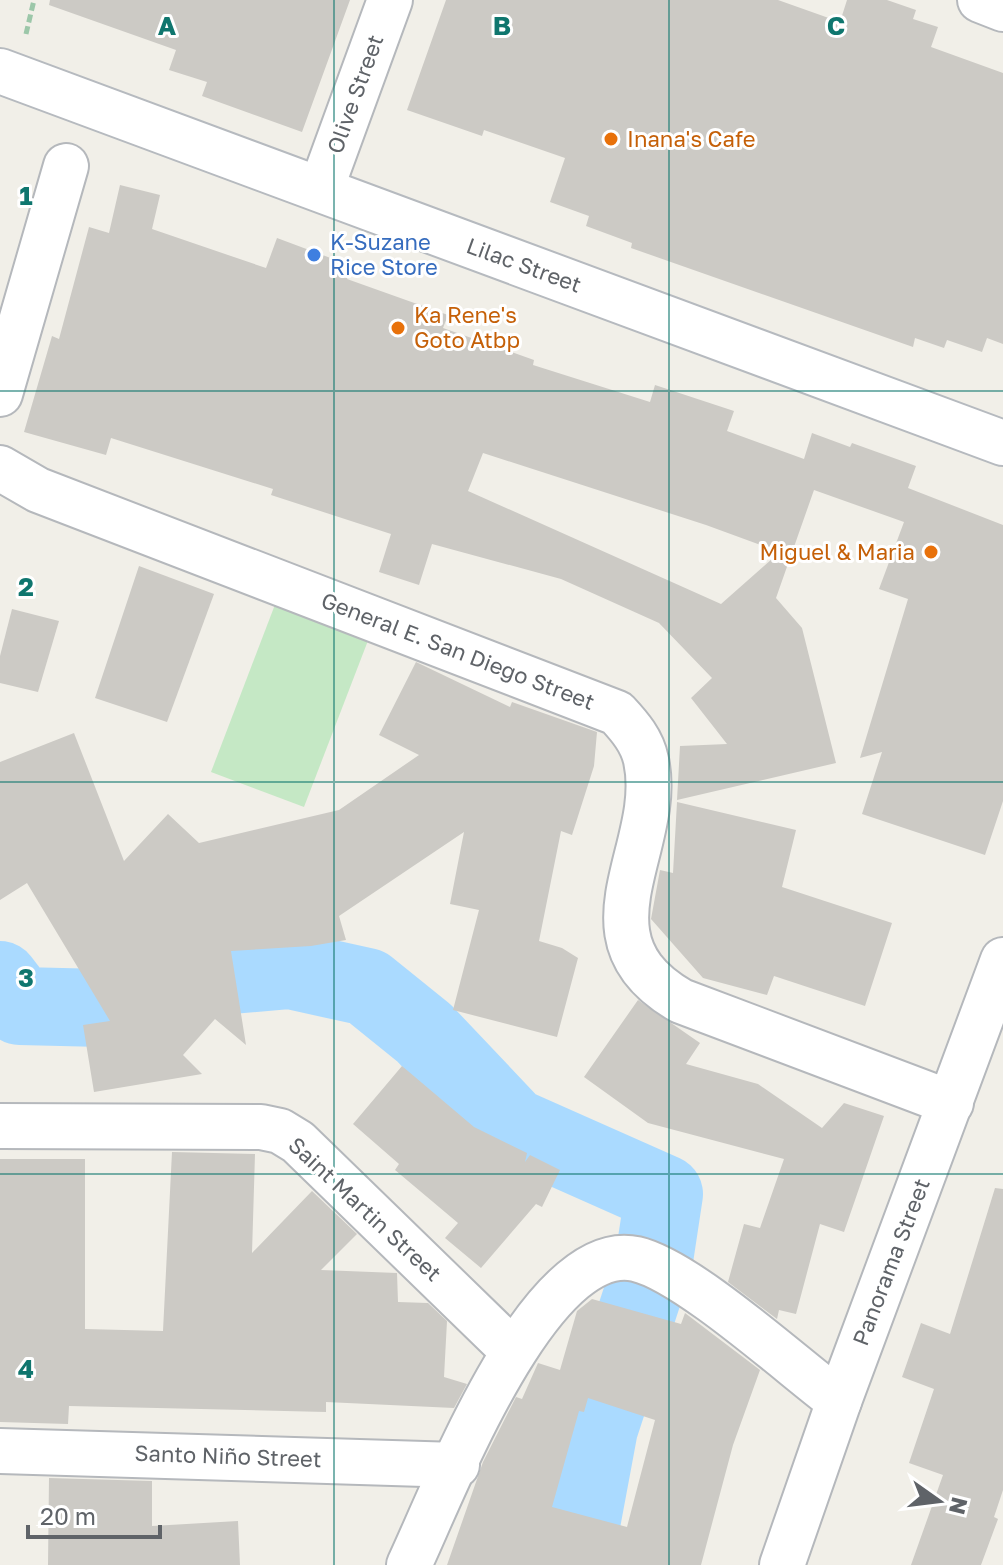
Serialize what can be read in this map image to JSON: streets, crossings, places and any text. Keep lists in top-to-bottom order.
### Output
{
  "streets": {
    "street": [
      "Olive Street",
      "Lilac Street",
      "General E. San Diego Street",
      "Saint Martin Street",
      "Panorama Street",
      "Santo Niño Street"
    ]
  },
  "crossings": [
    ["Olive Street", "Lilac Street"],
    ["General E. San Diego Street", "Panorama Street"]
  ],
  "places": [
    "Inana's Cafe",
    "K-Suzane Rice Store",
    "Ka Rene's Goto Atbp",
    "Miguel & Maria"
  ],
  "scale_bar": "20 m",
  "north": "right",
  "grid": {
    "columns": ["A", "B", "C"],
    "rows": [
      "1",
      "2",
      "3",
      "4"
    ]
  }
}
